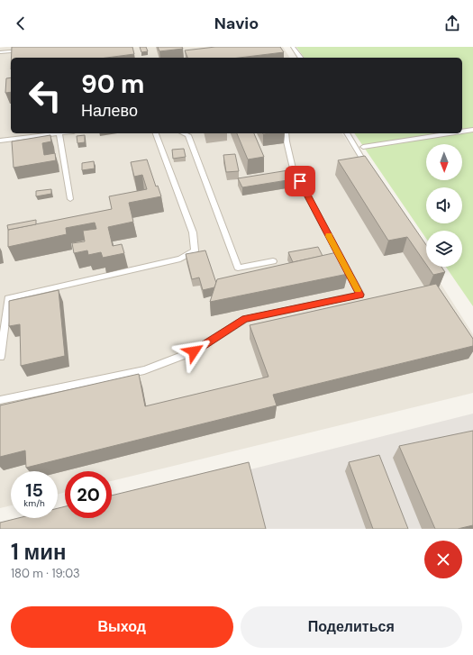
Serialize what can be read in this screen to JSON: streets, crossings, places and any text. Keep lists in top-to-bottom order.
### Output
{
  "north": "bottom",
  "page": {
    "header": "Navio",
    "turn": ["90 m", "Налево"],
    "speed": "15 km/h",
    "limit": "20",
    "heading": ["1 мин", "180 m · 19:03"],
    "buttons": ["Выход", "Поделиться"]
  }
}
